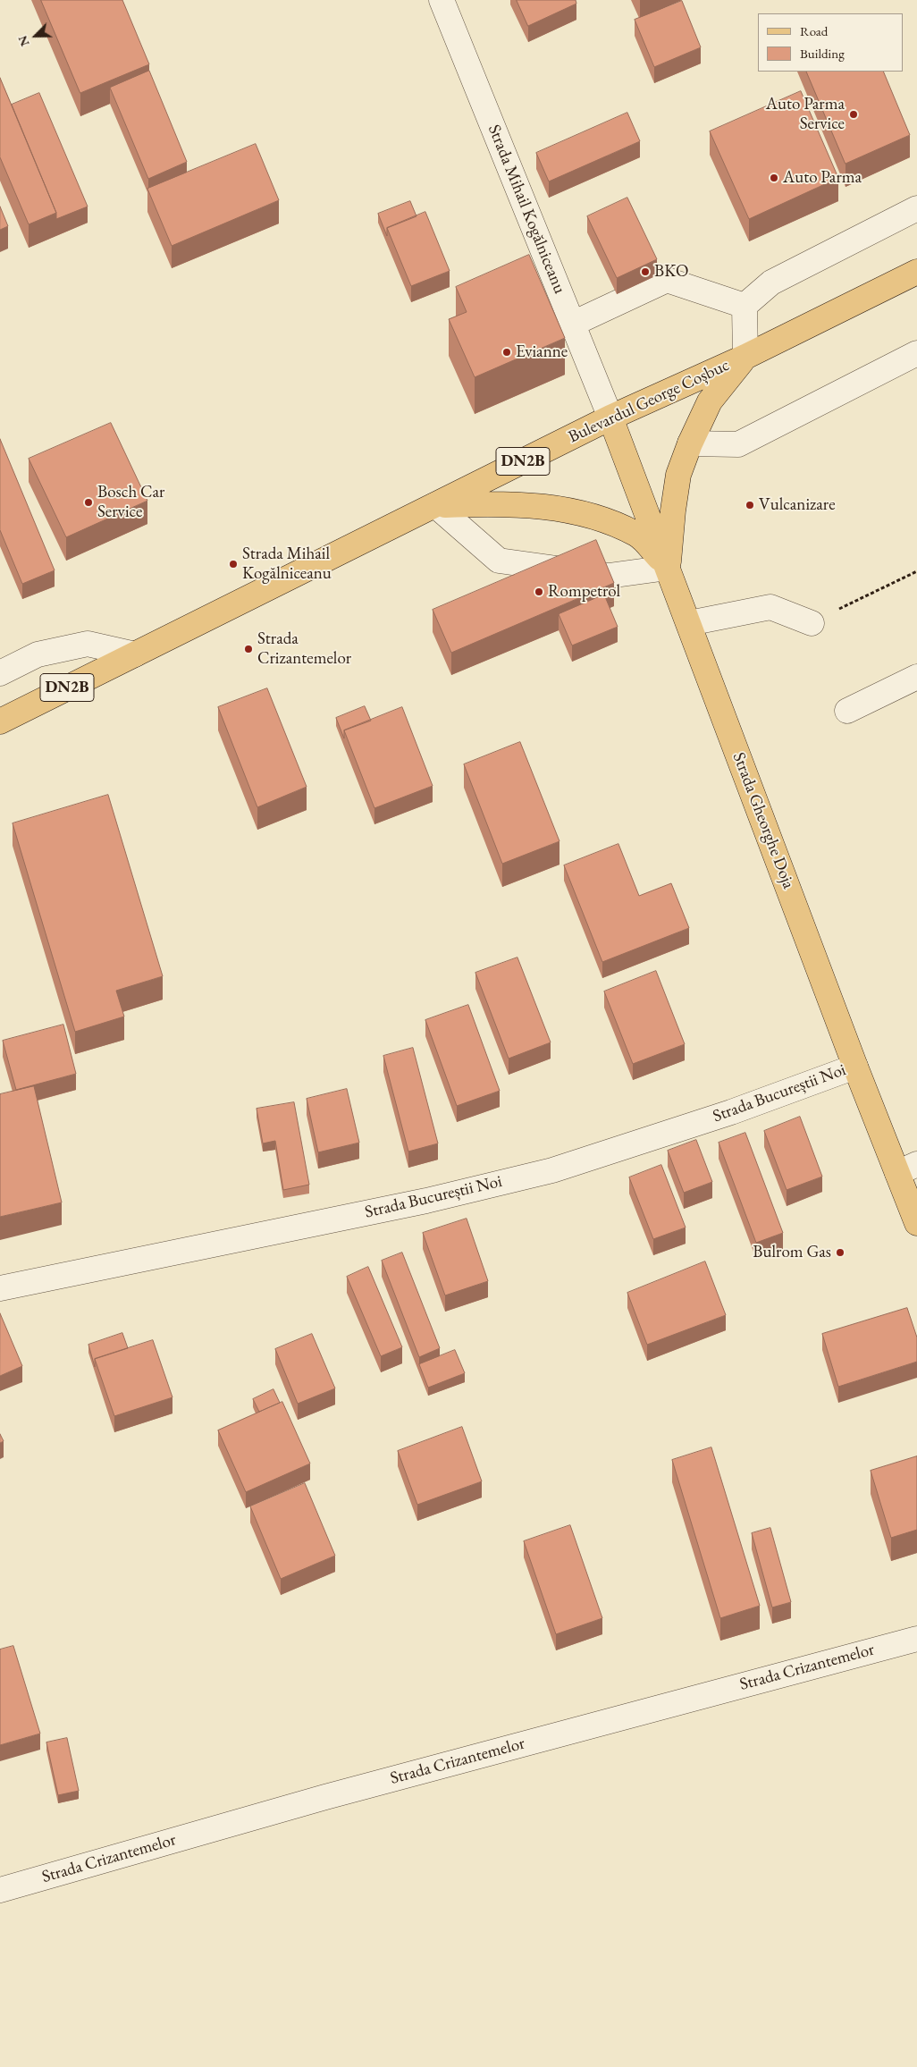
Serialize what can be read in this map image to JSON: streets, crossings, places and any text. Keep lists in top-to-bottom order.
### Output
{
  "streets": {
    "main road": ["Bulevardul George Coșbuc", "DN2B", "Strada Gheorghe Doja"],
    "street": ["Strada Mihail Kogălniceanu", "Strada Bucureștii Noi", "Strada Crizantemelor"]
  },
  "crossings": [
    ["Strada Mihail Kogălniceanu", "Bulevardul George Coșbuc"],
    ["Strada Mihail Kogălniceanu", "Strada Gheorghe Doja"],
    ["Bulevardul George Coșbuc", "Strada Gheorghe Doja"],
    ["Strada Gheorghe Doja", "Strada Bucureștii Noi"]
  ],
  "places": [
    "Auto Parma Service",
    "Auto Parma",
    "BKO",
    "Evianne",
    "Bosch Car Service",
    "Vulcanizare",
    "Strada Mihail Kogălniceanu",
    "Rompetrol",
    "Strada Crizantemelor",
    "Bulrom Gas"
  ],
  "legend": ["Road", "Building"],
  "north": "bottom left"
}
